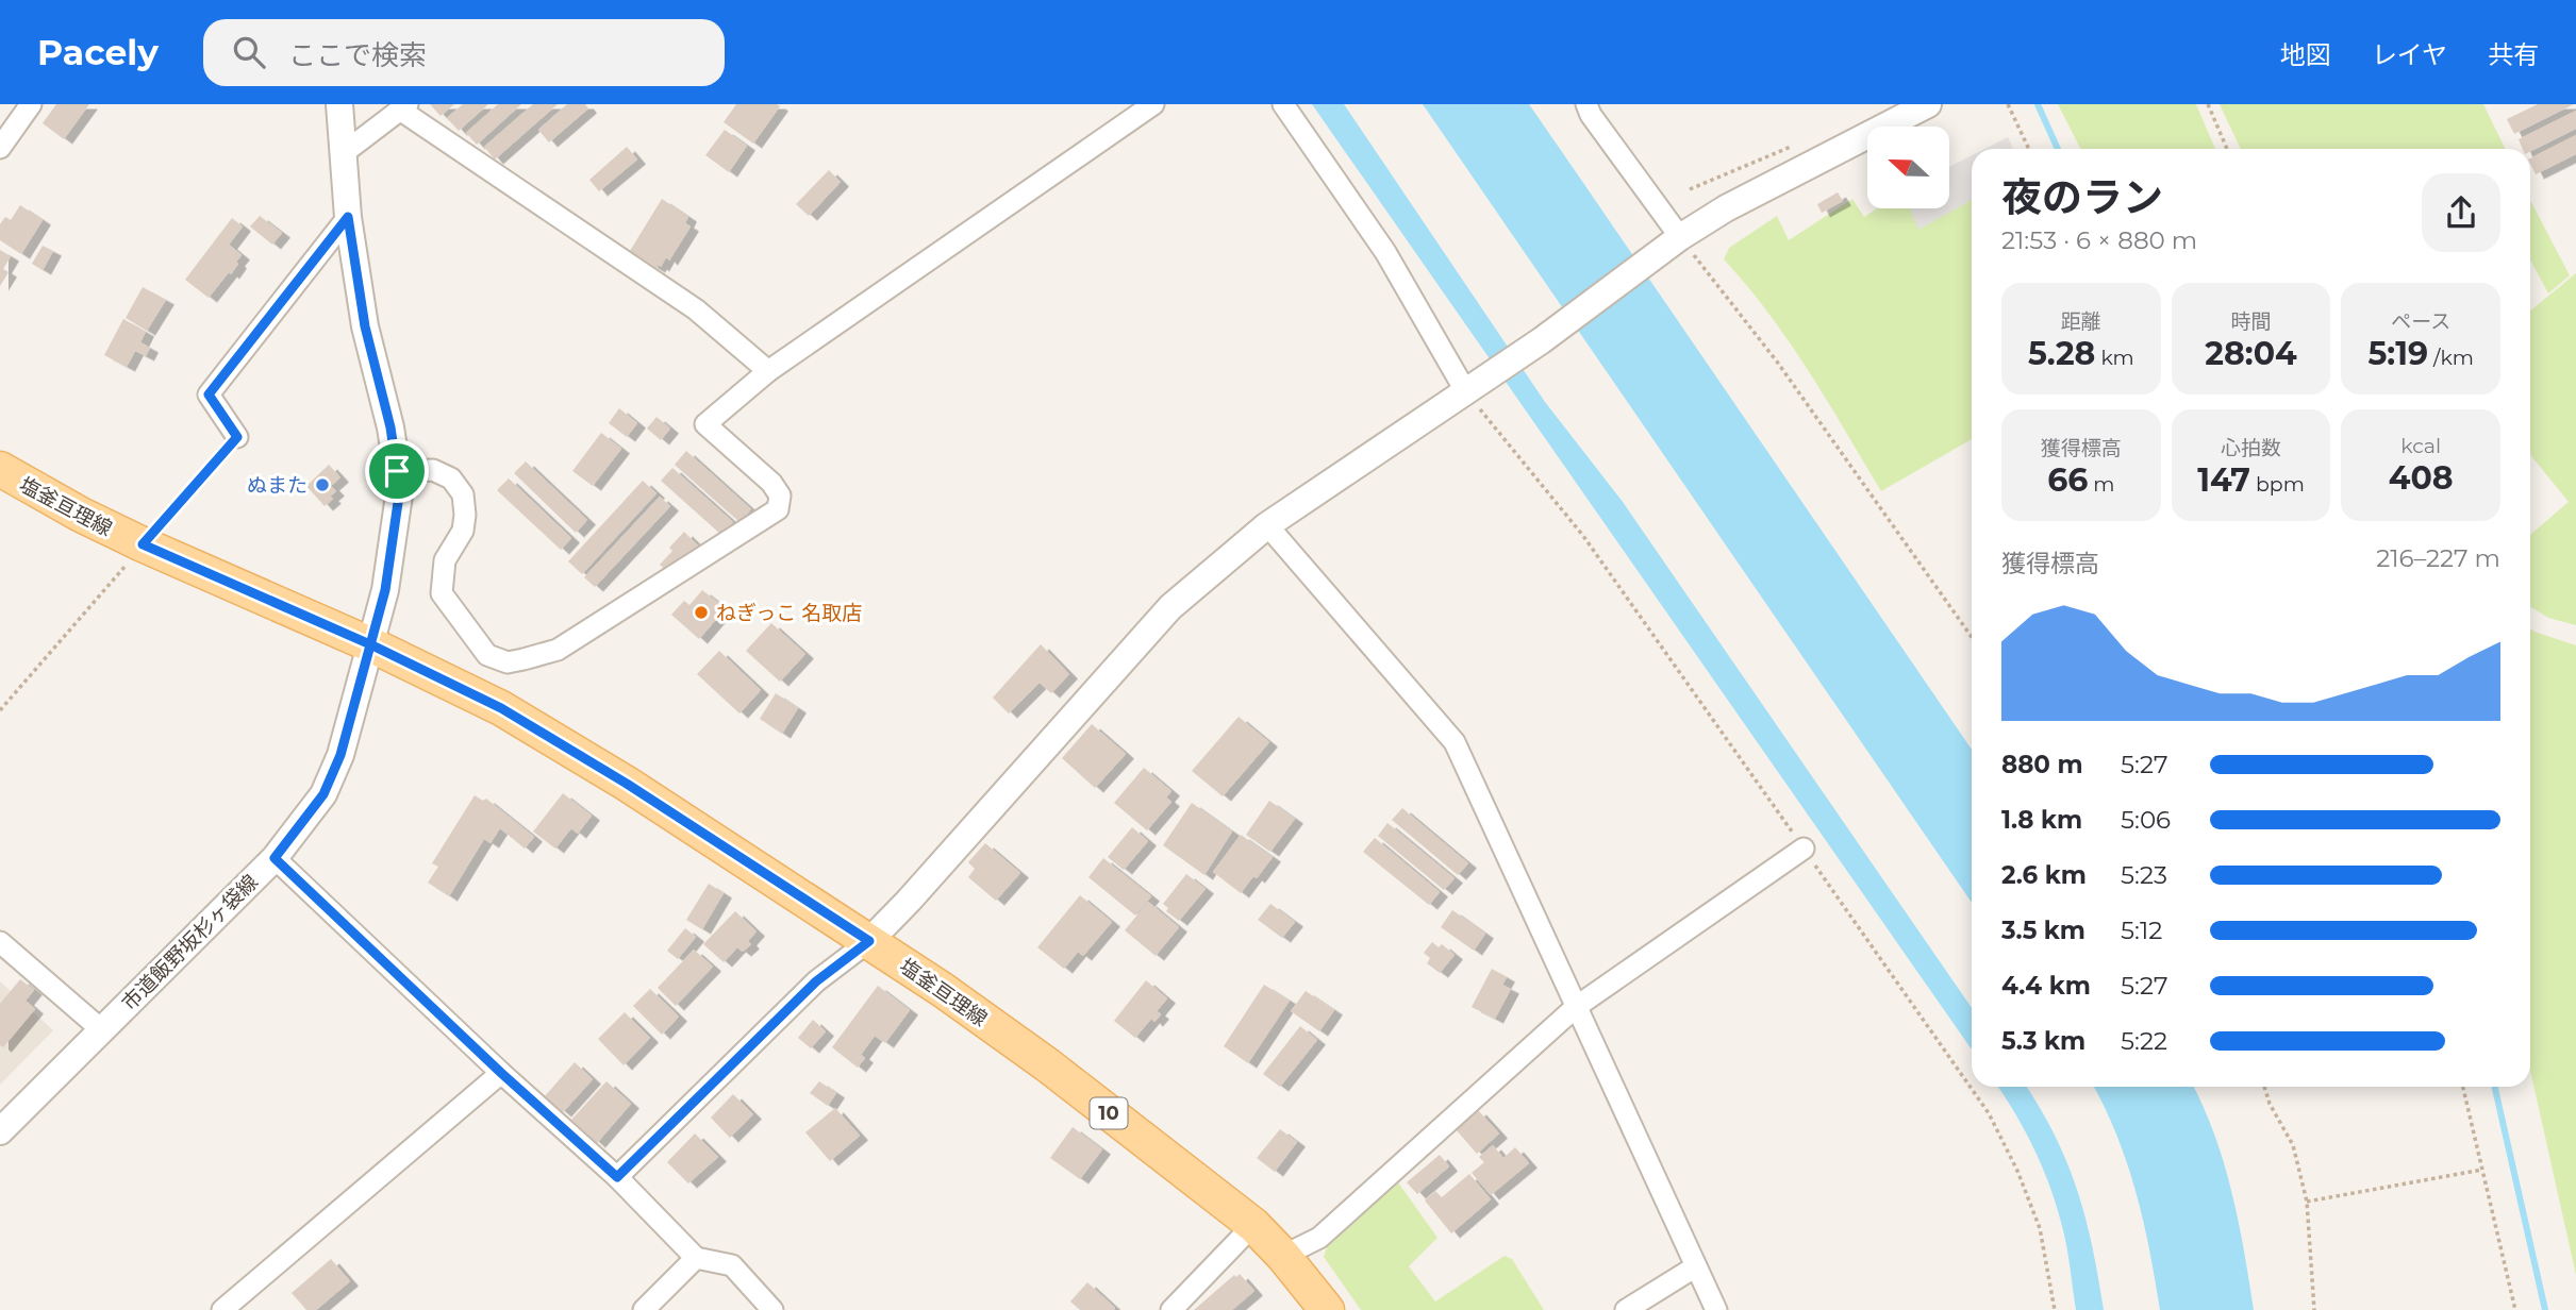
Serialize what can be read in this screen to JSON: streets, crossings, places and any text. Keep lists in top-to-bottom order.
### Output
{
  "streets": {
    "main road": ["塩釜亘理線", "10"],
    "street": ["市道飯野坂杉ヶ袋線"]
  },
  "crossings": [
    ["塩釜亘理線", "市道飯野坂杉ヶ袋線"]
  ],
  "places": ["ぬまた", "ねぎっこ 名取店"],
  "north": "left",
  "page": {
    "header": "Pacely",
    "search": "ここで検索",
    "nav": ["地図", "レイヤ", "共有"],
    "heading": ["夜のラン", "21:53 · 6 × 880 m"],
    "stats": [
      ["距離", "5.28 km"],
      ["時間", "28:04"],
      ["ペース", "5:19 /km"],
      ["獲得標高", "66 m"],
      ["心拍数", "147 bpm"],
      ["kcal", "408"]
    ],
    "chart": ["獲得標高", "216–227 m"],
    "list": [
      {
        "name": "880 m",
        "note": "5:27"
      },
      {
        "name": "1.8 km",
        "note": "5:06"
      },
      {
        "name": "2.6 km",
        "note": "5:23"
      },
      {
        "name": "3.5 km",
        "note": "5:12"
      },
      {
        "name": "4.4 km",
        "note": "5:27"
      },
      {
        "name": "5.3 km",
        "note": "5:22"
      }
    ]
  }
}
